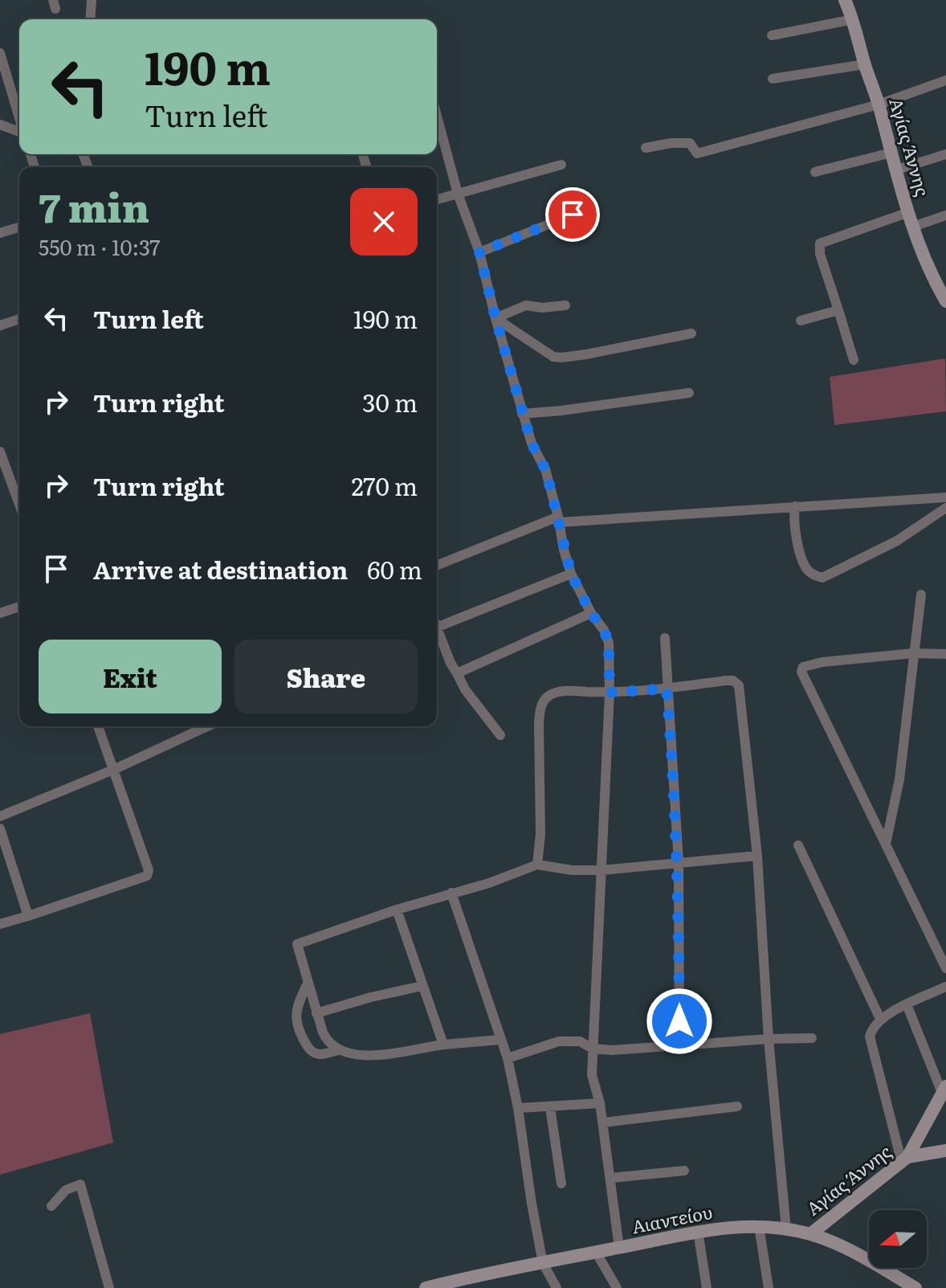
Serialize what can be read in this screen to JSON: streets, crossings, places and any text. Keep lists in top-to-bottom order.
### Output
{
  "streets": {
    "street": ["Αγίας Άννης", "Αιαντείου"]
  },
  "crossings": [
    ["Αγίας Άννης", "Αιαντείου"]
  ],
  "north": "left",
  "page": {
    "turn": ["190 m", "Turn left"],
    "heading": ["7 min", "550 m · 10:37"],
    "list": [
      {
        "name": "Turn left",
        "value": "190 m"
      },
      {
        "name": "Turn right",
        "value": "30 m"
      },
      {
        "name": "Turn right",
        "value": "270 m"
      },
      {
        "name": "Arrive at destination",
        "value": "60 m"
      }
    ],
    "buttons": ["Exit", "Share"]
  }
}
